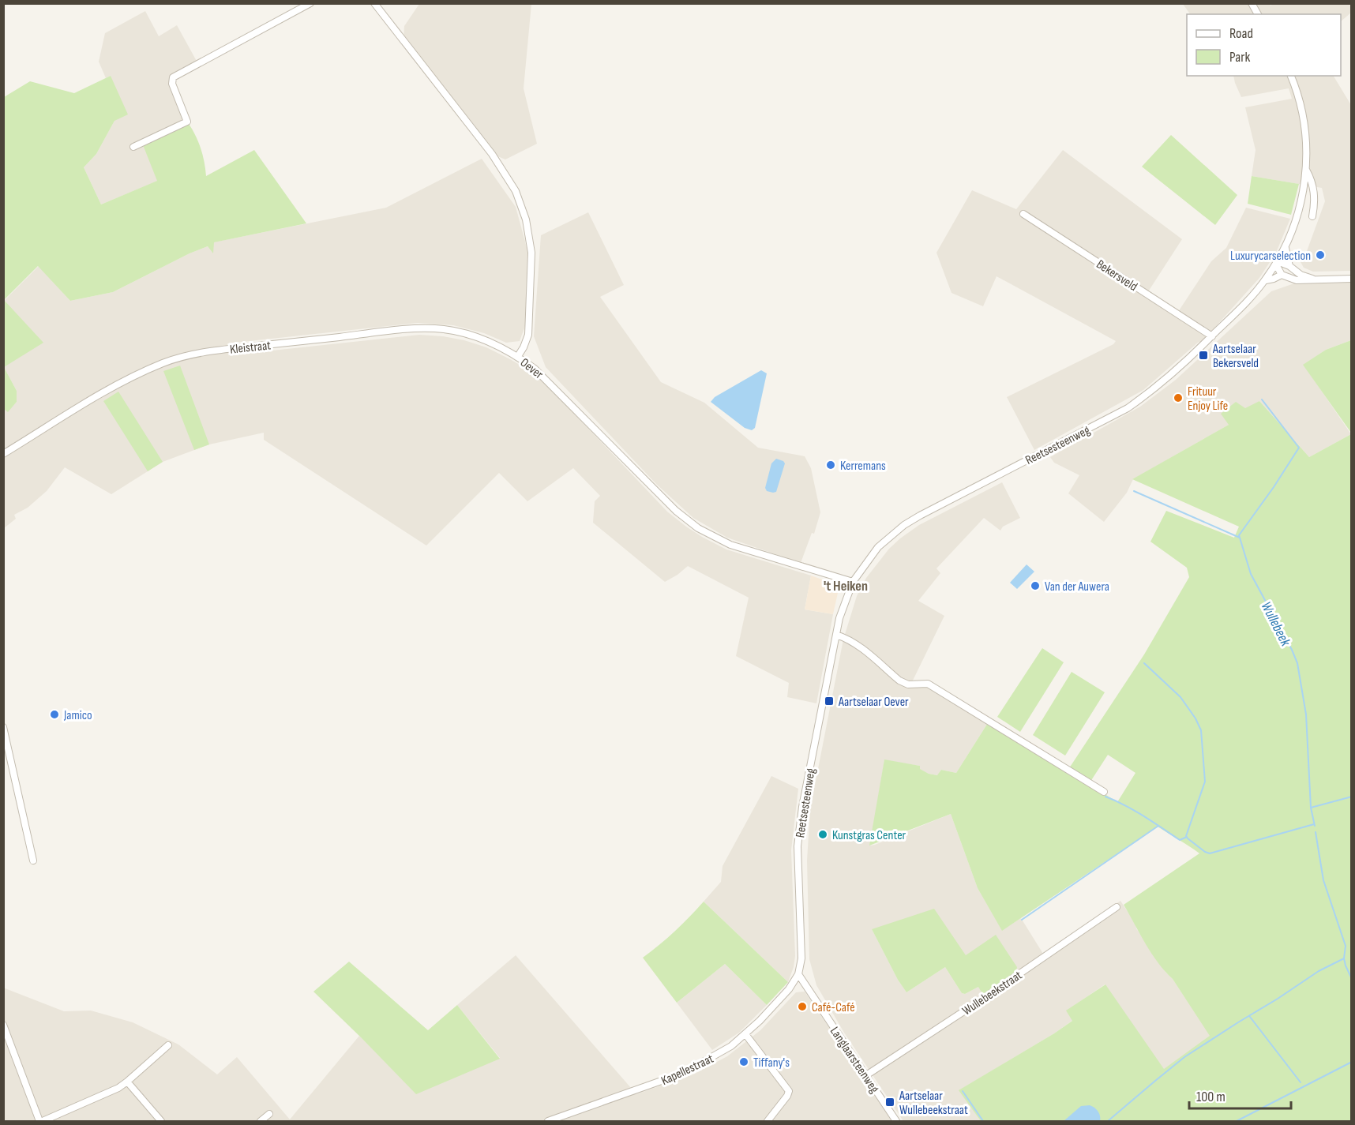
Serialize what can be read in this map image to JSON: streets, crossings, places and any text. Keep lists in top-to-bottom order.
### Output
{
  "streets": {
    "street": [
      "Bekersveld",
      "Kleistraat",
      "Oever",
      "Reetsesteenweg",
      "Wullebeekstraat",
      "Langlaarsteenweg",
      "Kapellestraat"
    ]
  },
  "crossings": [
    ["Bekersveld", "Reetsesteenweg"],
    ["Kleistraat", "Oever"],
    ["Oever", "Reetsesteenweg"],
    ["Reetsesteenweg", "Langlaarsteenweg"],
    ["Reetsesteenweg", "Kapellestraat"],
    ["Wullebeekstraat", "Langlaarsteenweg"],
    ["Langlaarsteenweg", "Kapellestraat"]
  ],
  "districts": ["'t Heiken"],
  "water": ["Wullebeek"],
  "places": {
    "other": [
      "Luxurycarselection",
      "Frituur Enjoy Life",
      "Kerremans",
      "Van der Auwera",
      "Jamico",
      "Kunstgras Center",
      "Café-Café",
      "Tiffany's"
    ],
    "transit": ["Aartselaar Bekersveld", "Aartselaar Oever", "Aartselaar Wullebeekstraat"]
  },
  "legend": ["Road", "Park"],
  "scale_bar": "100 m"
}
